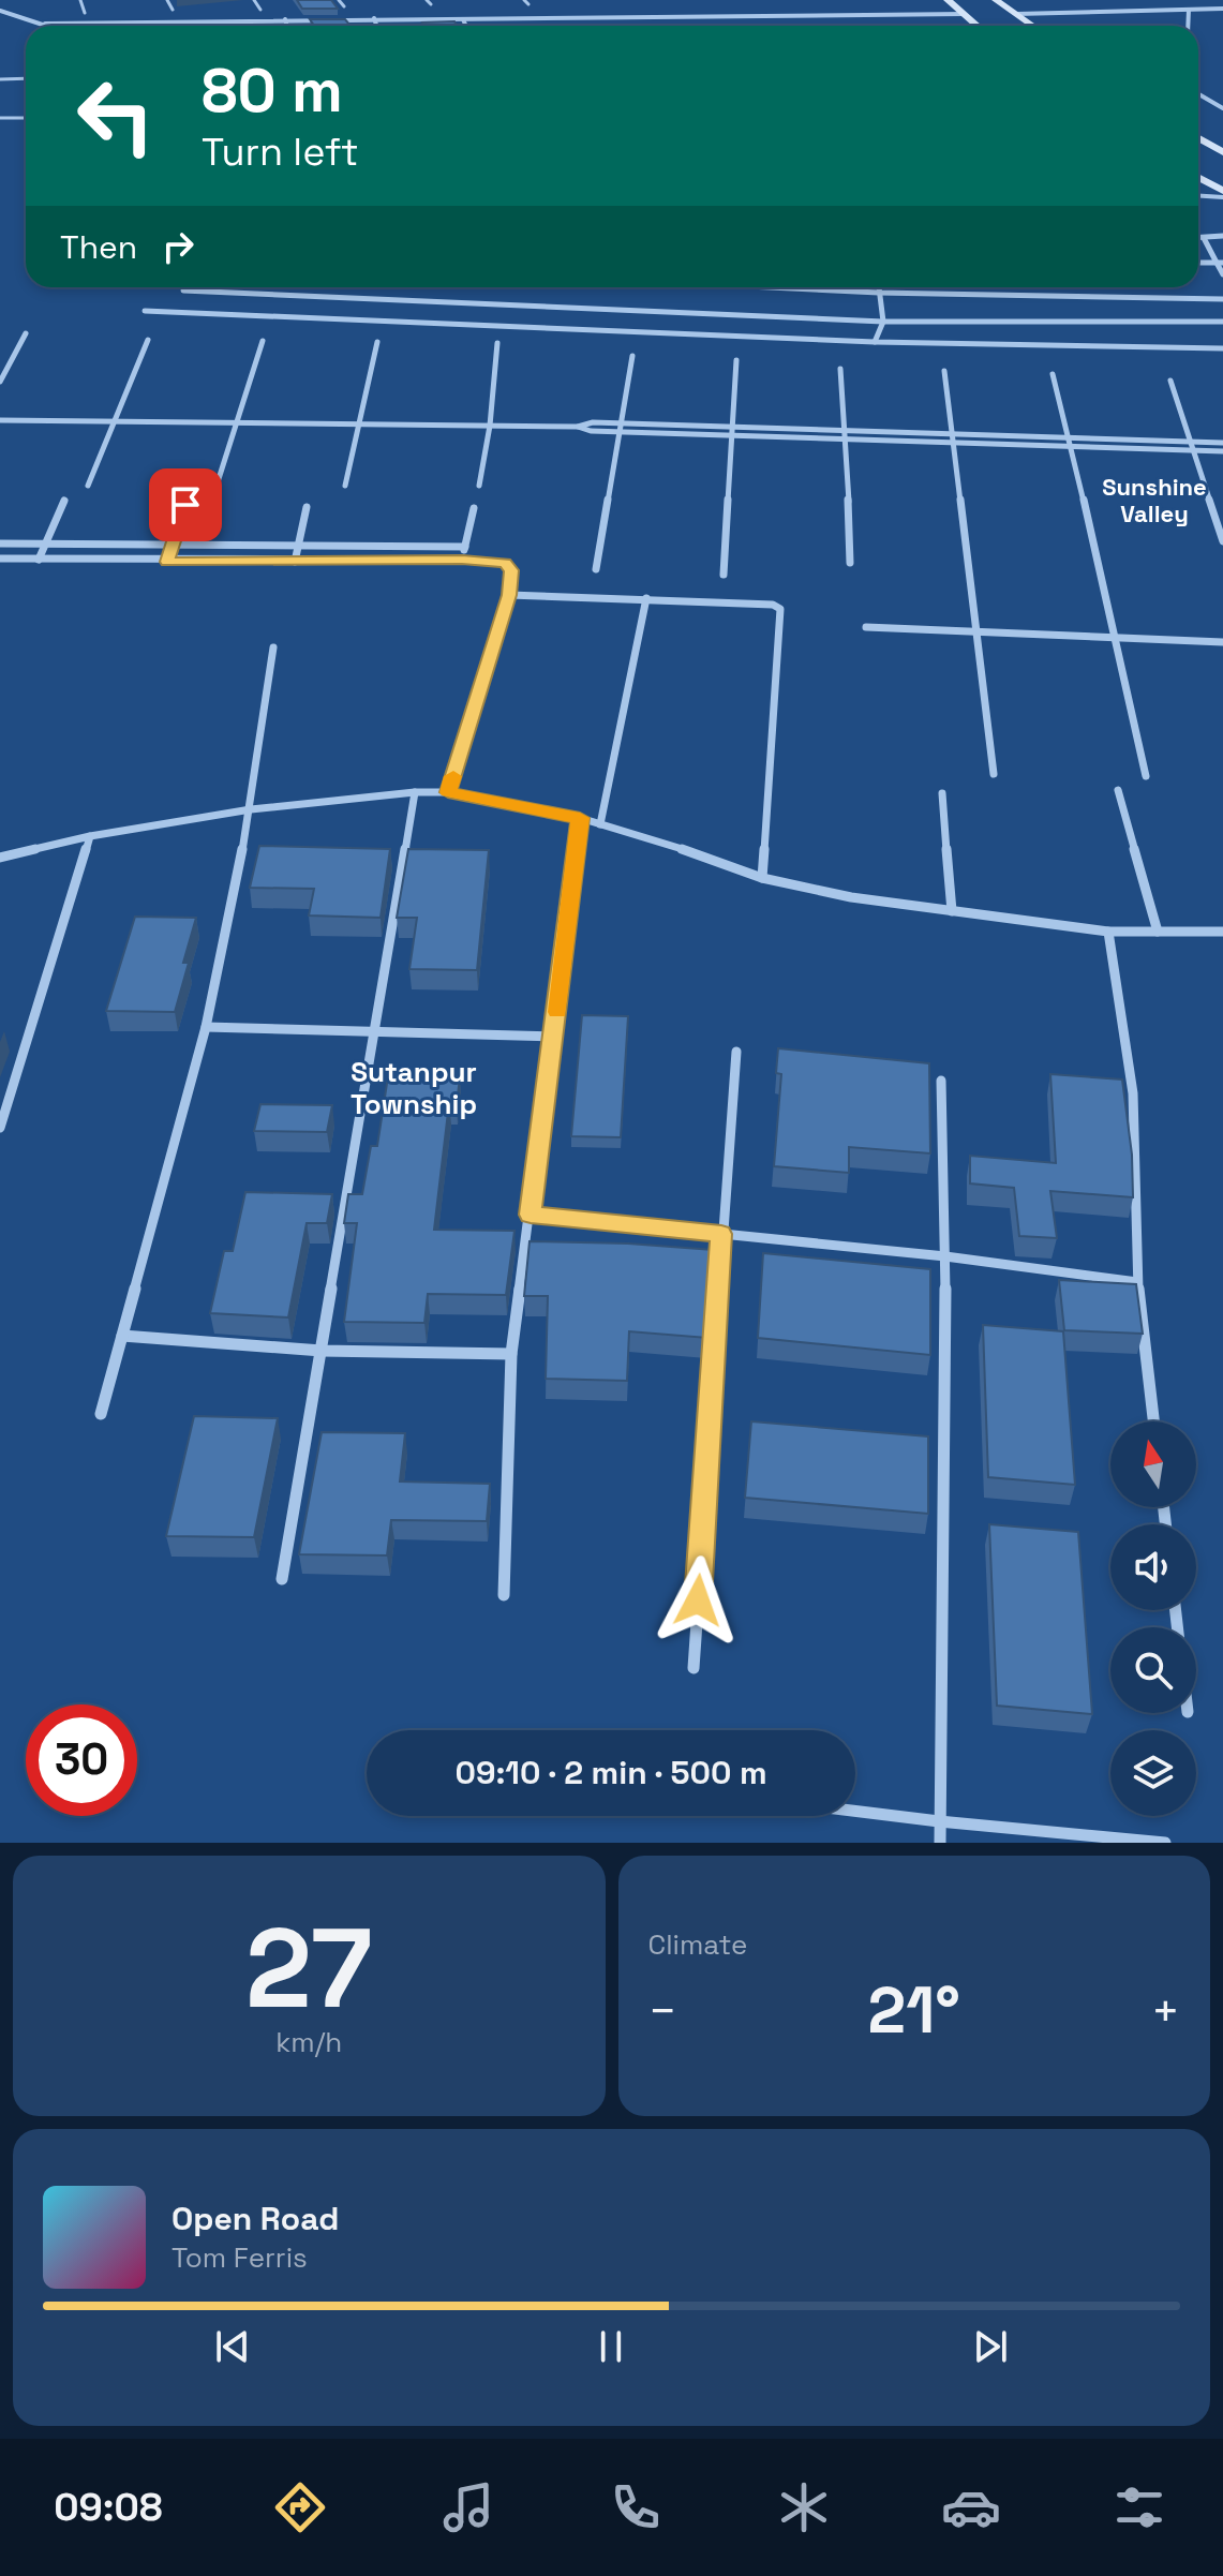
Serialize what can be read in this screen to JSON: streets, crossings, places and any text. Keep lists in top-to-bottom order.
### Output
{
  "districts": ["Sunshine Valley", "Sutanpur Township"],
  "north": "top",
  "page": {
    "turn": ["80 m", "Turn left"],
    "then": "Then",
    "limit": "30",
    "trip": "09:10 · 2 min · 500 m",
    "tile": [
      ["27", "km/h"],
      "Climate"
    ],
    "heat": ["−", "21°", "+"],
    "song": ["Open Road", "Tom Ferris"],
    "tabs": "09:08"
  }
}
